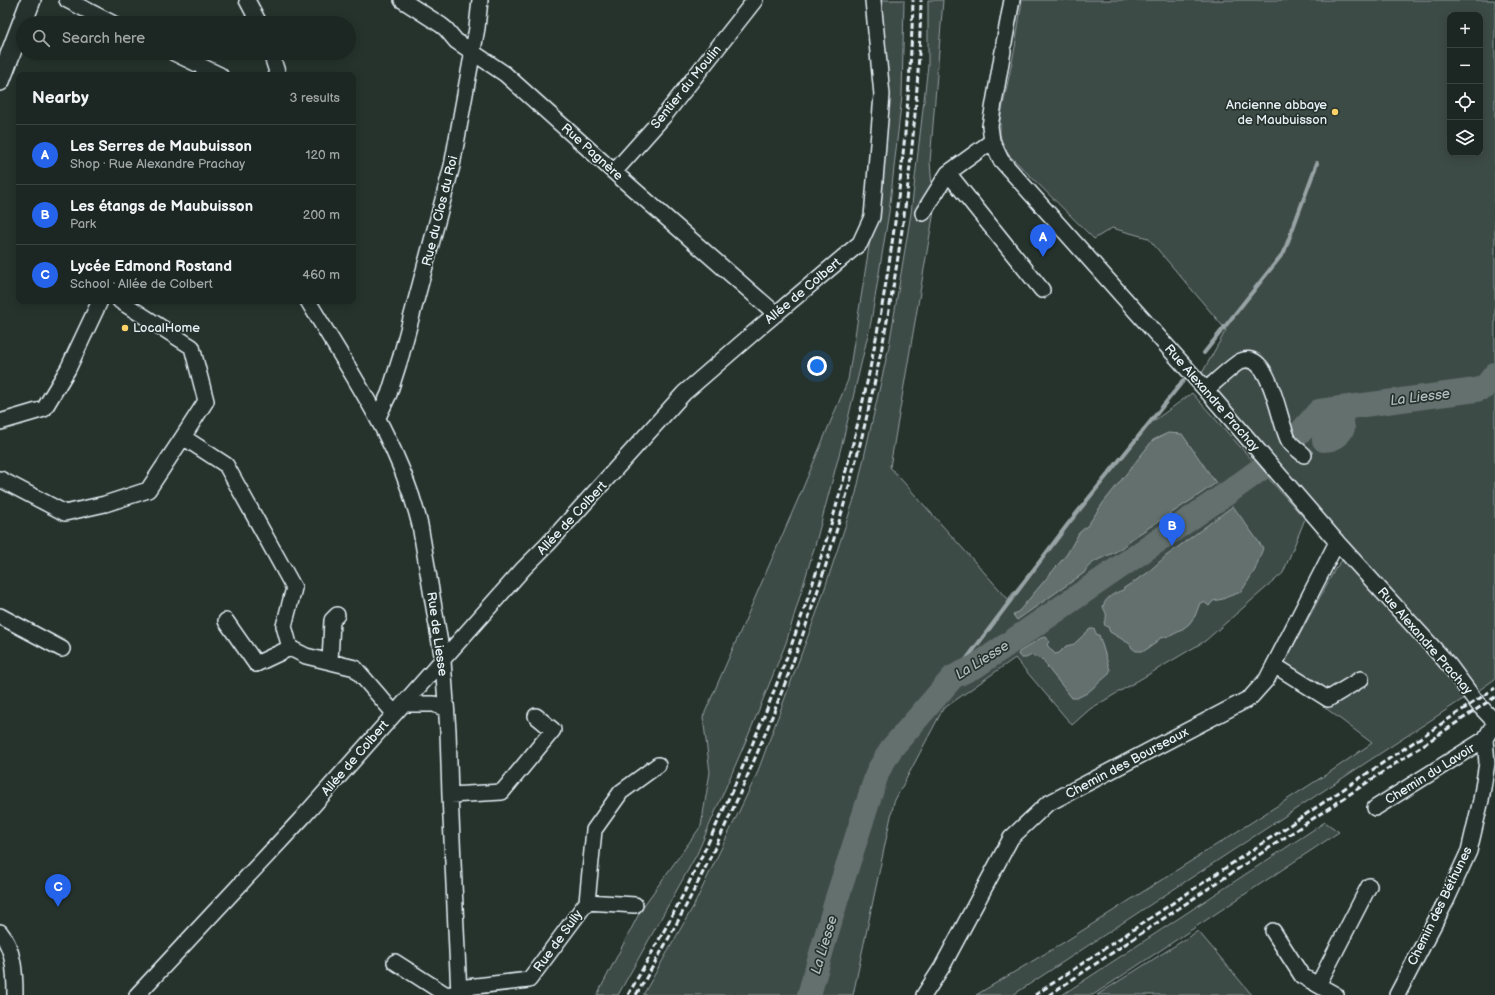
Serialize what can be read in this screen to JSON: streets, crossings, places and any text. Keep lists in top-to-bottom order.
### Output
{
  "streets": {
    "street": [
      "Sentier du Moulin",
      "Rue Pagnère",
      "Rue du Clos du Roi",
      "Allée de Colbert",
      "Rue Alexandre Prachay",
      "Rue de Liesse",
      "Chemin des Bourseaux",
      "Chemin du Lavoir",
      "Chemin des Béthunes",
      "Rue de Sully"
    ]
  },
  "crossings": [
    ["Sentier du Moulin", "Rue Pagnère"],
    ["Rue Pagnère", "Rue du Clos du Roi"],
    ["Rue Pagnère", "Allée de Colbert"],
    ["Rue du Clos du Roi", "Rue de Liesse"],
    ["Allée de Colbert", "Rue de Liesse"],
    ["Rue Alexandre Prachay", "Chemin des Bourseaux"],
    ["Rue de Liesse", "Rue de Sully"],
    ["Chemin du Lavoir", "Chemin des Béthunes"]
  ],
  "water": ["La Liesse"],
  "places": ["Ancienne abbaye de Maubuisson", "LocalHome"],
  "page": {
    "map_buttons": ["+", "−"],
    "search": "Search here",
    "heading": ["Nearby", "3 results"],
    "list": [
      {
        "mark": "A",
        "name": "Les Serres de Maubuisson",
        "note": "Shop · Rue Alexandre Prachay",
        "value": "120 m"
      },
      {
        "mark": "B",
        "name": "Les étangs de Maubuisson",
        "note": "Park",
        "value": "200 m"
      },
      {
        "mark": "C",
        "name": "Lycée Edmond Rostand",
        "note": "School · Allée de Colbert",
        "value": "460 m"
      }
    ],
    "pins": ["A", "B", "C"]
  }
}
